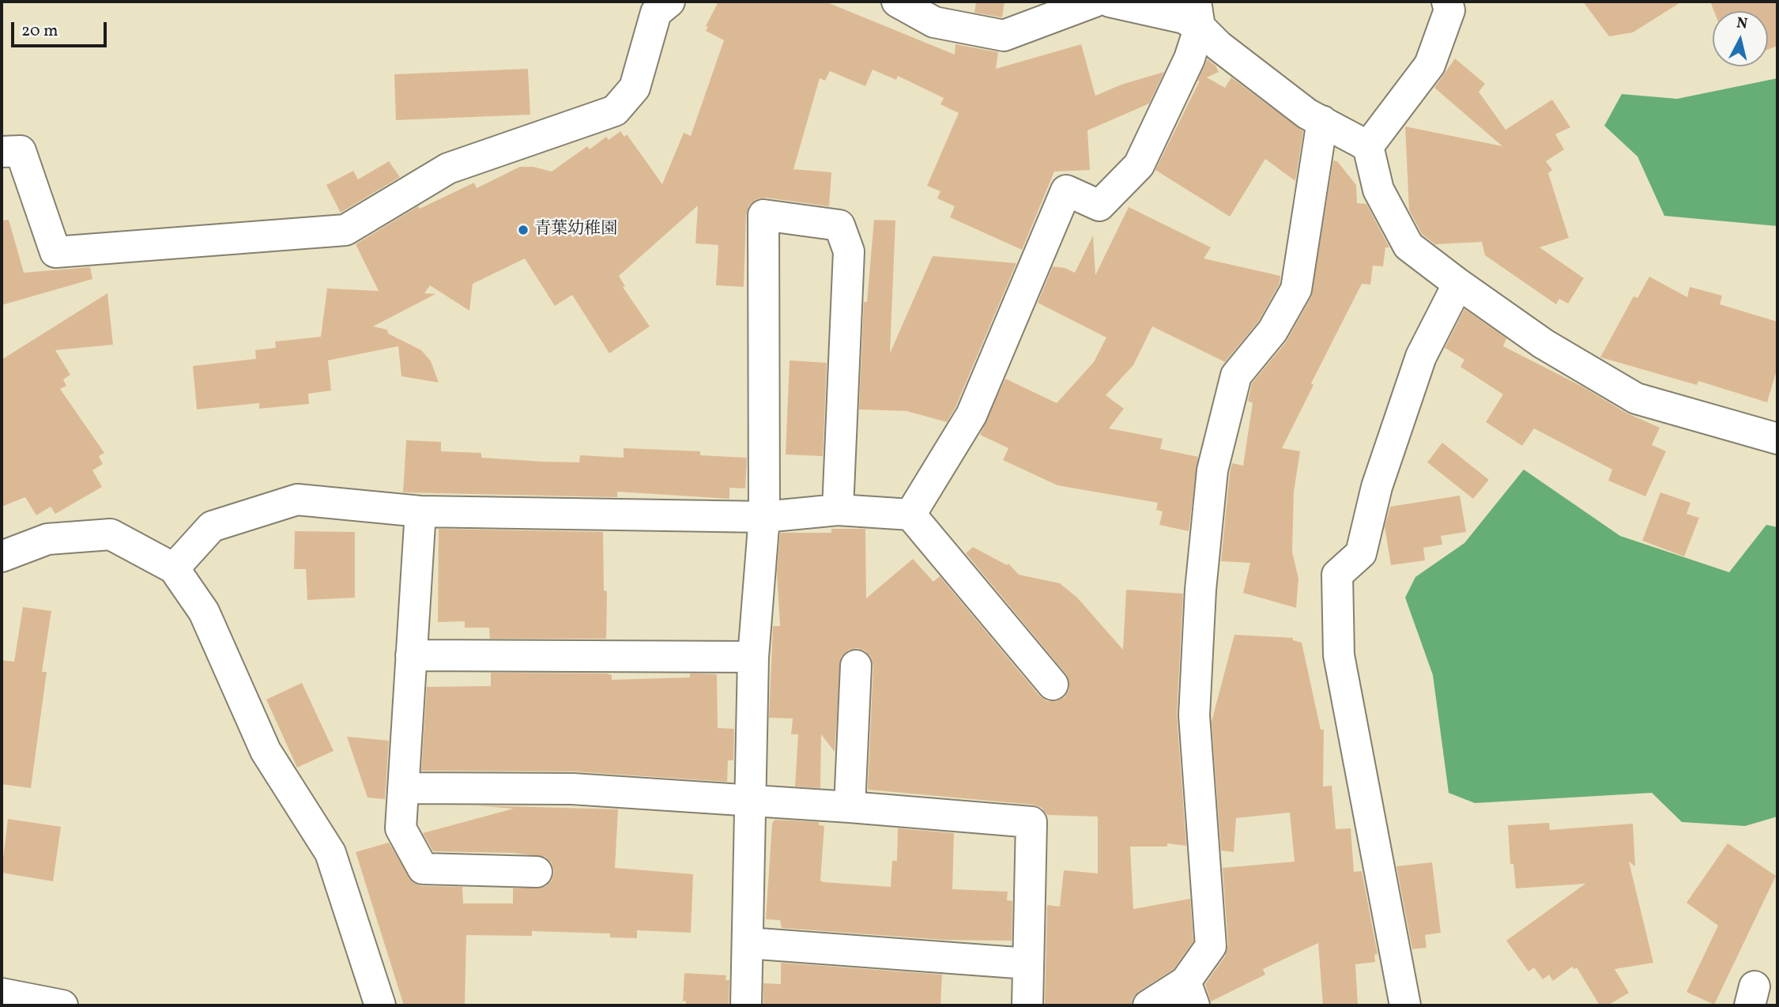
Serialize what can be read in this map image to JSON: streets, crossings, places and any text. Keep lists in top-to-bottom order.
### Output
{
  "places": ["青葉幼稚園"],
  "scale_bar": "20 m",
  "north": "top"
}
